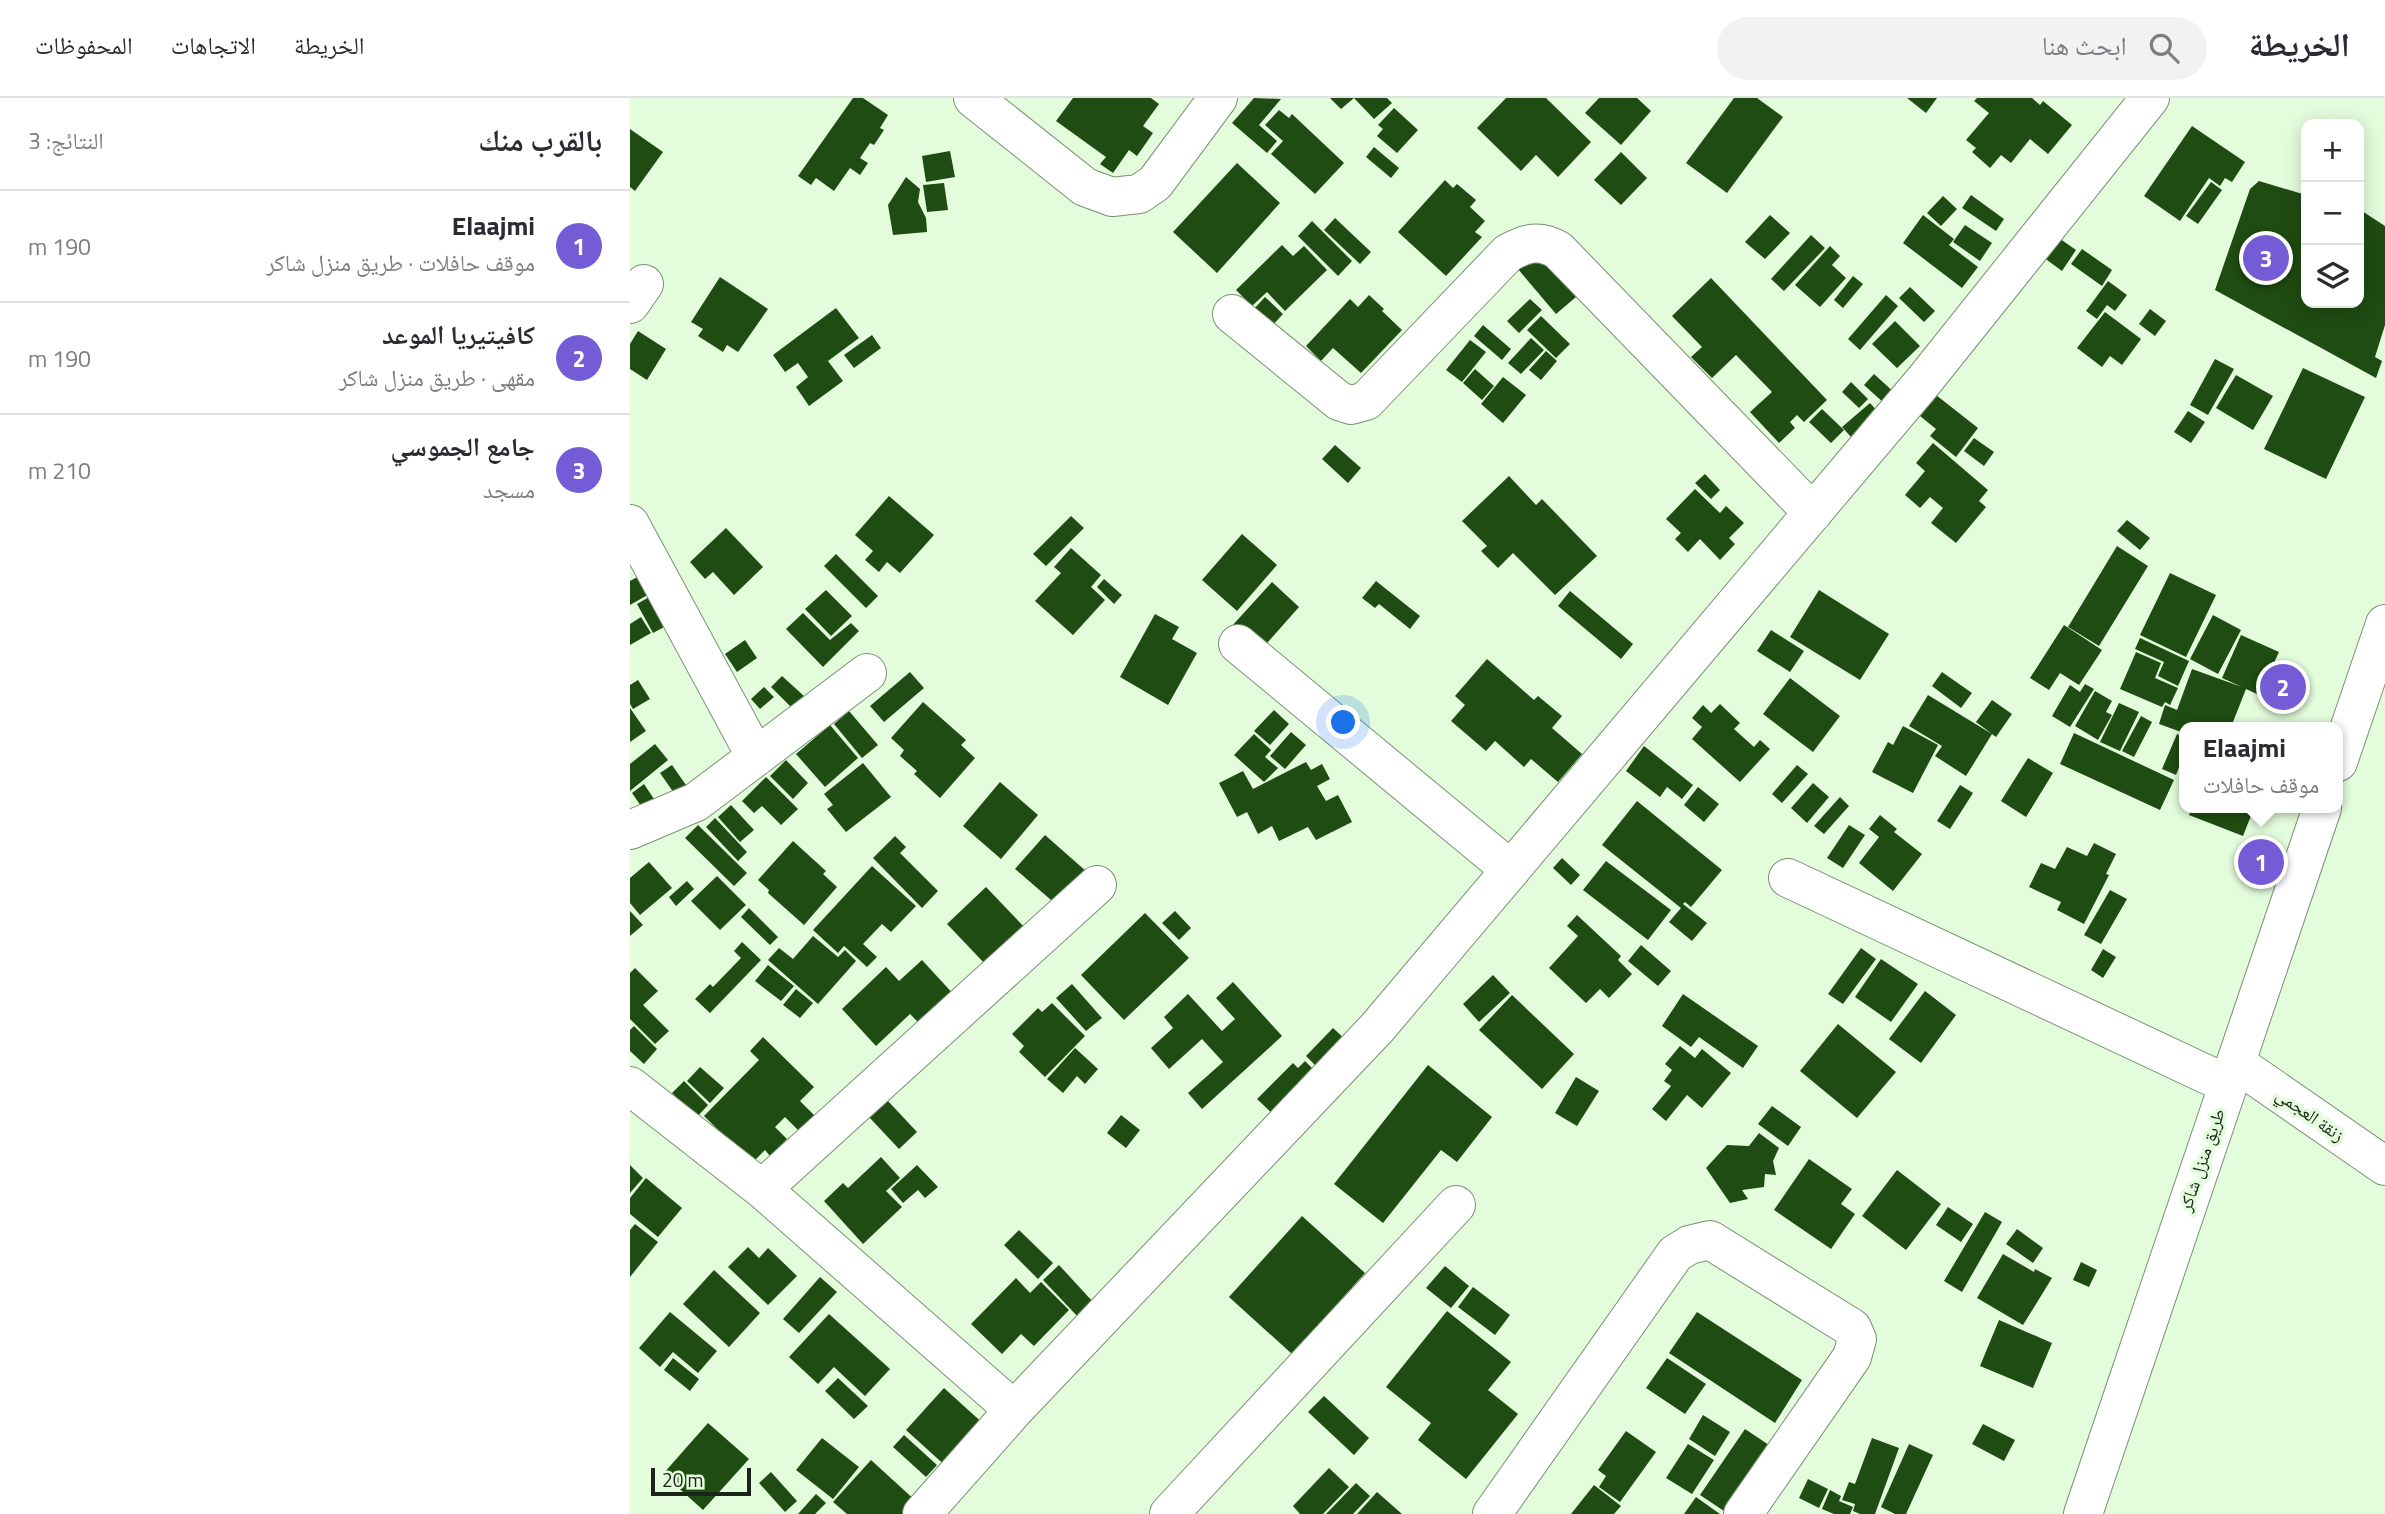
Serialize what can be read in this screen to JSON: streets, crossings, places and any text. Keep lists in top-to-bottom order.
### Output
{
  "streets": {
    "street": ["زنقة العجمي", "طريق منزل شاكر"]
  },
  "crossings": [
    ["زنقة العجمي", "طريق منزل شاكر"]
  ],
  "scale_bar": "20 m",
  "page": {
    "header": "الخريطة",
    "search": "ابحث هنا",
    "nav": ["الخريطة", "الاتجاهات", "المحفوظات"],
    "heading": ["بالقرب منك", "النتائج: 3"],
    "map_buttons": ["+", "−"],
    "list": [
      {
        "mark": "1",
        "name": "Elaajmi",
        "note": "موقف حافلات · طريق منزل شاكر",
        "value": "190 m"
      },
      {
        "mark": "2",
        "name": "كافيتيريا الموعد",
        "note": "مقهى · طريق منزل شاكر",
        "value": "190 m"
      },
      {
        "mark": "3",
        "name": "جامع الجموسي",
        "note": "مسجد",
        "value": "210 m"
      }
    ],
    "pins": ["3", "2", "1"],
    "popup": ["Elaajmi", "موقف حافلات"],
    "scale": "20 m"
  }
}
